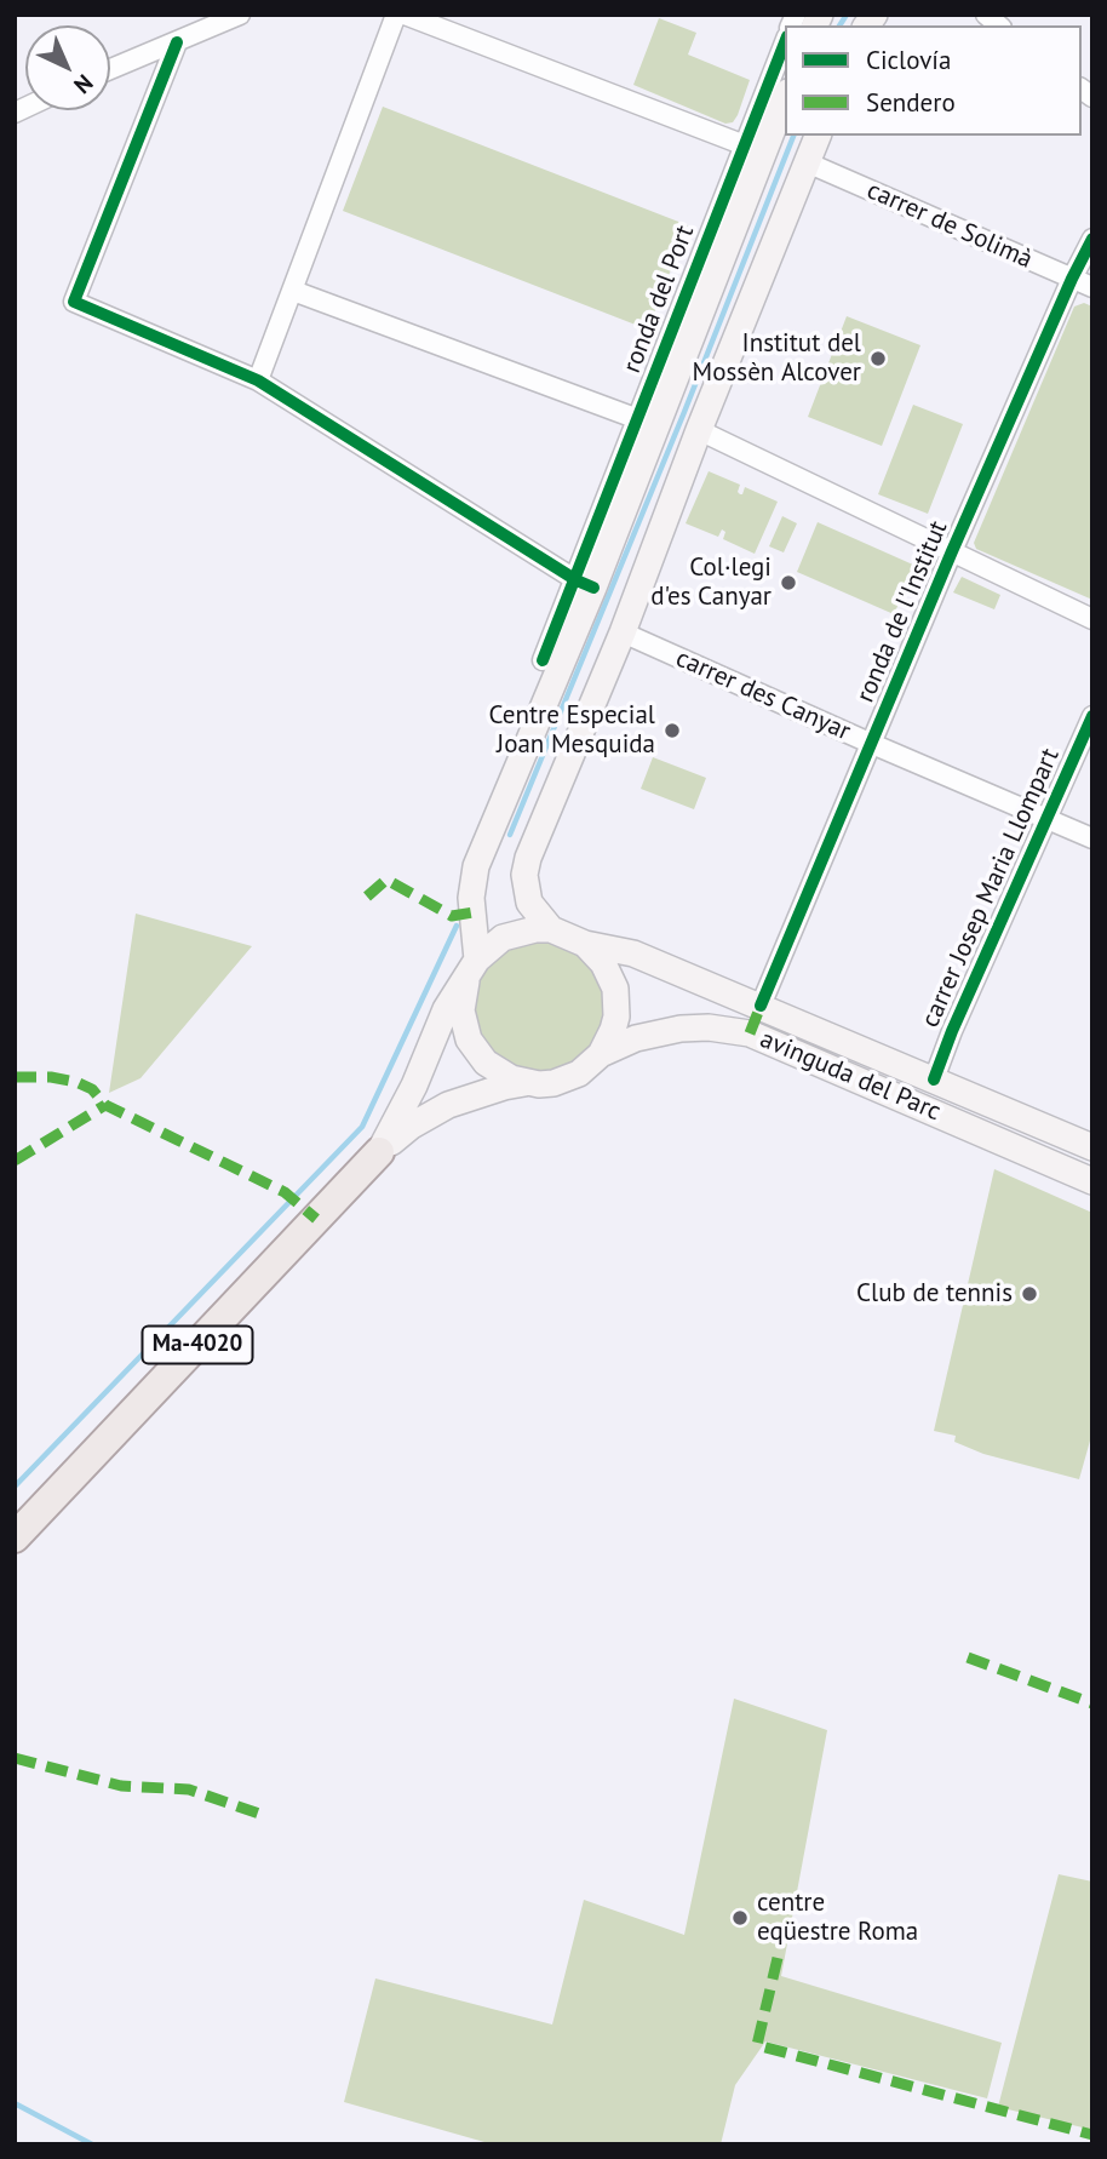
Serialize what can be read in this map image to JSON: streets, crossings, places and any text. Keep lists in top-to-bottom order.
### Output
{
  "streets": {
    "main road": ["ronda del Port", "avinguda del Parc", "Ma-4020"],
    "street": [
      "carrer de Solimà",
      "ronda de l'Institut",
      "carrer des Canyar",
      "carrer Josep Maria Llompart"
    ]
  },
  "crossings": [
    ["carrer de Solimà", "ronda de l'Institut"],
    ["ronda del Port", "avinguda del Parc"],
    ["ronda del Port", "Ma-4020"],
    ["ronda de l'Institut", "carrer des Canyar"],
    ["ronda de l'Institut", "avinguda del Parc"],
    ["carrer des Canyar", "carrer Josep Maria Llompart"],
    ["carrer Josep Maria Llompart", "avinguda del Parc"],
    ["avinguda del Parc", "Ma-4020"]
  ],
  "places": [
    "Institut del Mossèn Alcover",
    "Col·legi d'es Canyar",
    "Centre Especial Joan Mesquida",
    "Club de tennis",
    "centre eqüestre Roma"
  ],
  "legend": ["Ciclovía", "Sendero"],
  "north": "bottom right"
}
